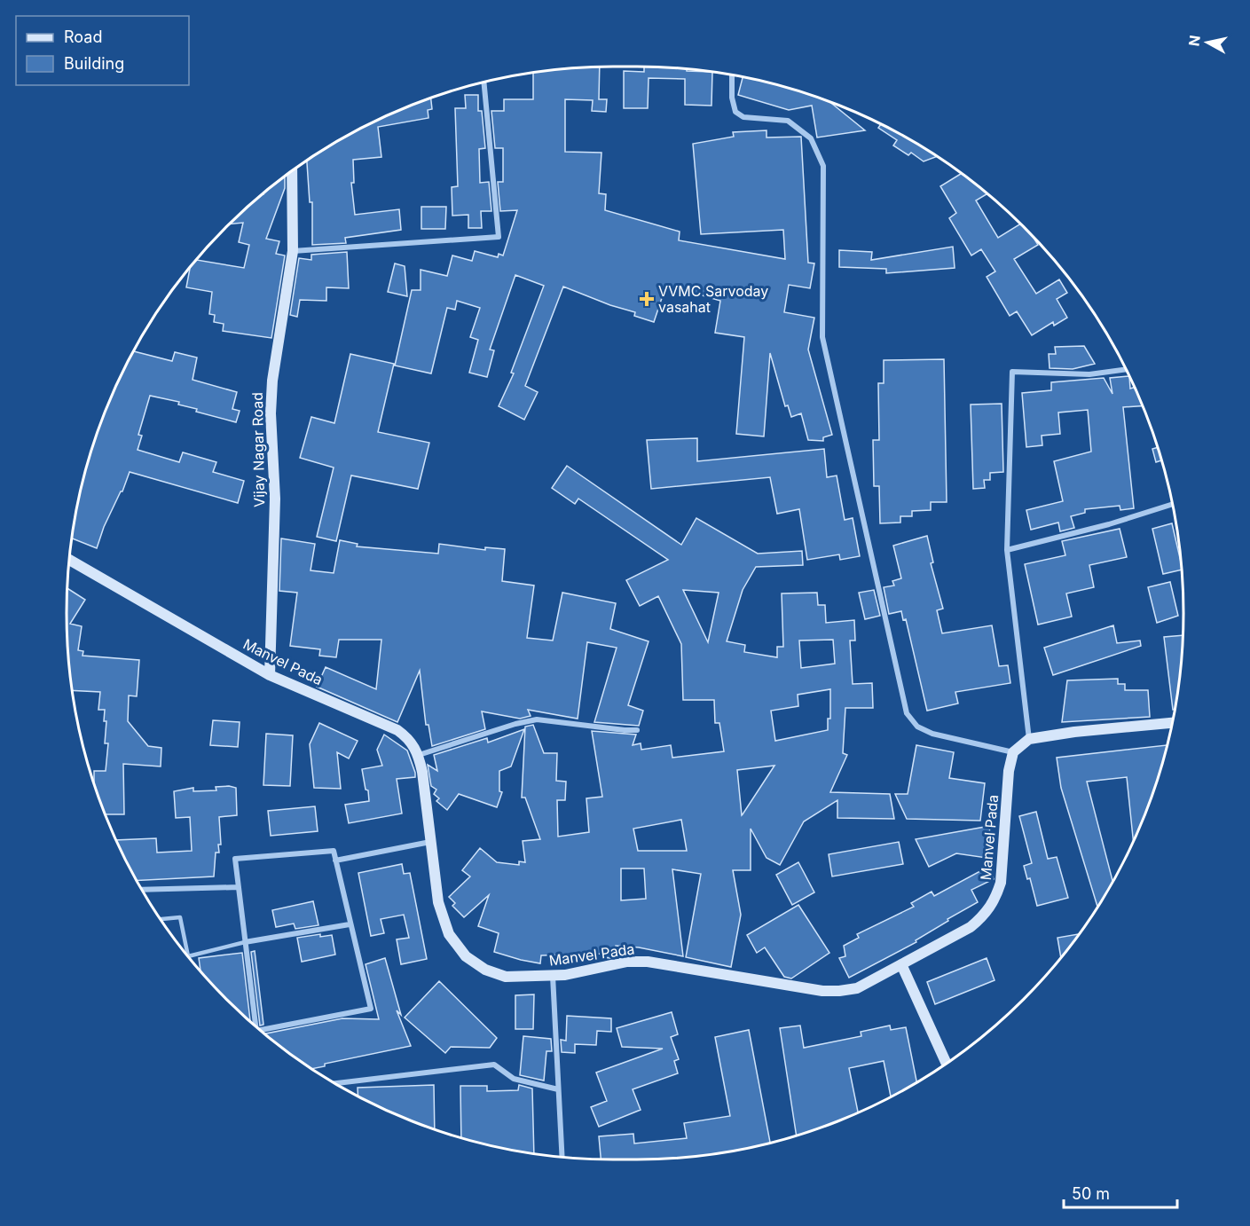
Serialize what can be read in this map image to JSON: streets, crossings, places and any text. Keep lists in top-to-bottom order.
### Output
{
  "streets": {
    "main road": ["Vijay Nagar Road", "Manvel Pada"]
  },
  "crossings": [
    ["Vijay Nagar Road", "Manvel Pada"]
  ],
  "places": {
    "health": ["VVMC Sarvoday vasahat"]
  },
  "legend": ["Road", "Building"],
  "scale_bar": "50 m",
  "north": "left"
}
